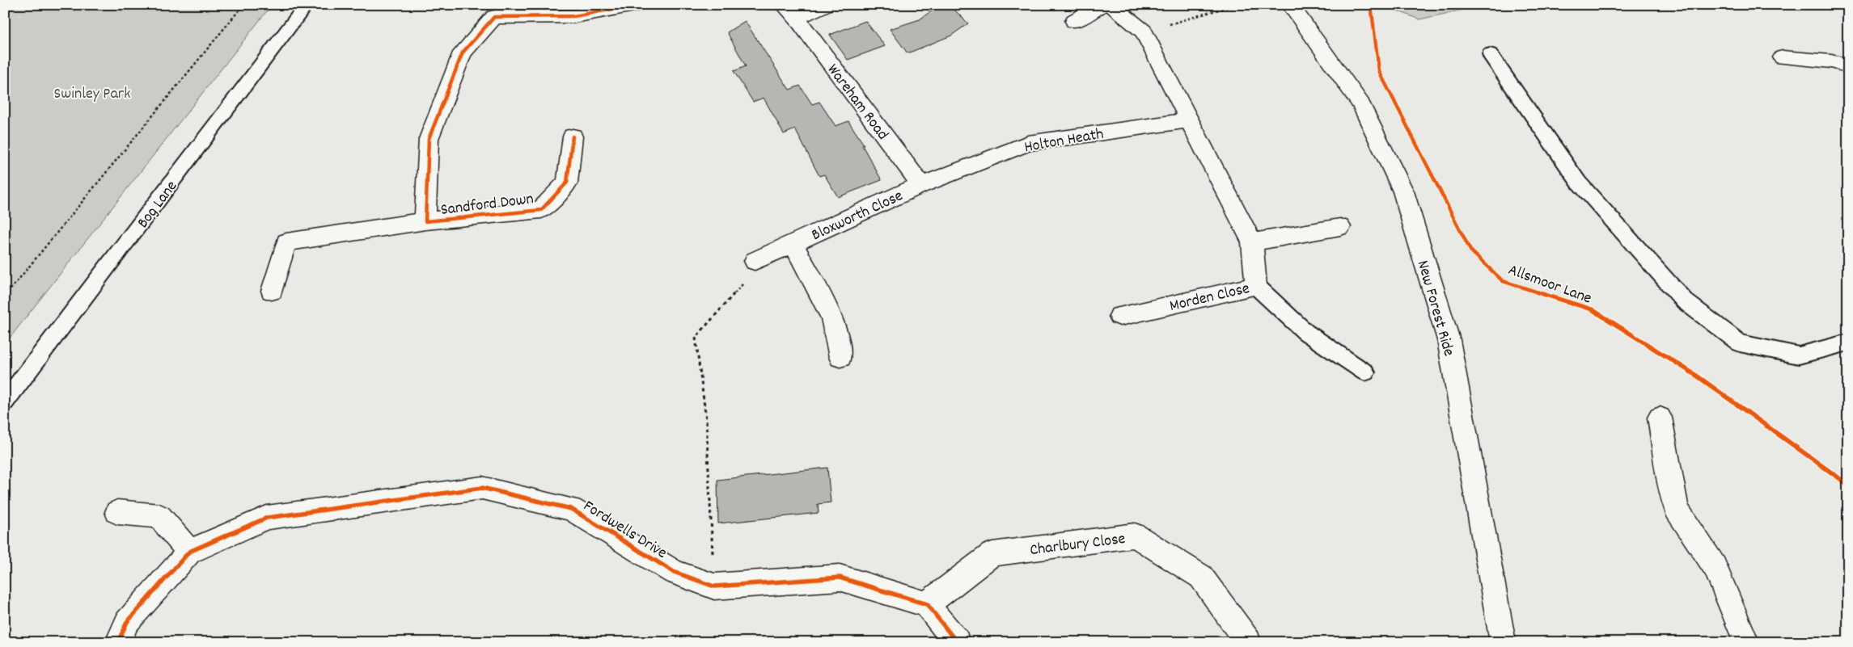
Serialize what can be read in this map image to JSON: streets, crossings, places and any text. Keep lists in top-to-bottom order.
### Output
{
  "streets": {
    "street": [
      "Wareham Road",
      "Holton Heath",
      "Sandford Down",
      "Bloxworth Close",
      "Morden Close",
      "New Forest Ride",
      "Fordwells Drive",
      "Charlbury Close"
    ],
    "lane": ["Bog Lane"],
    "cycle path": ["Allsmoor Lane"]
  },
  "crossings": [
    ["Wareham Road", "Holton Heath"],
    ["Wareham Road", "Bloxworth Close"],
    ["Holton Heath", "Bloxworth Close"],
    ["Holton Heath", "Morden Close"],
    ["Fordwells Drive", "Charlbury Close"]
  ],
  "parks": ["Swinley Park"]
}
